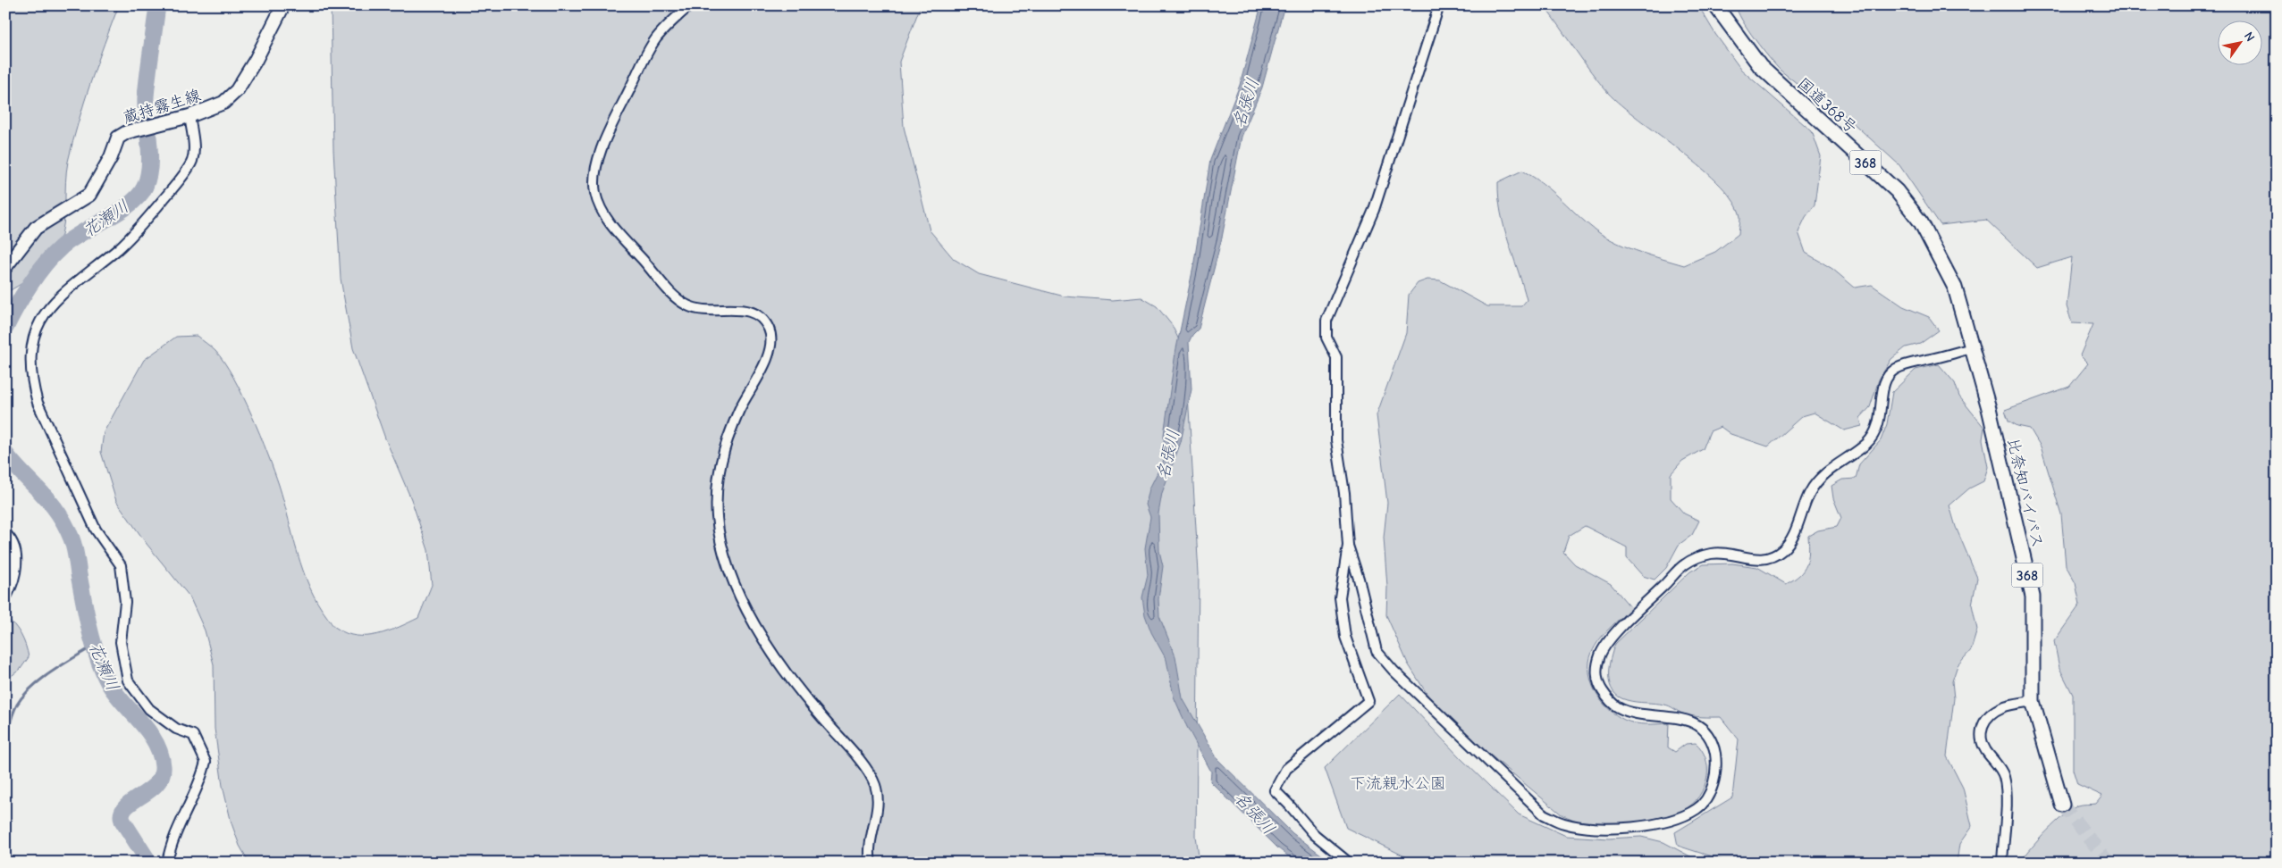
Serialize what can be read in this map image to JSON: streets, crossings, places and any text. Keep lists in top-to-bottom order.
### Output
{
  "streets": {
    "highway": ["国道368号", "368", "比奈知バイパス"],
    "main road": ["蔵持霧生線"]
  },
  "crossings": [
    ["国道368号", "比奈知バイパス"]
  ],
  "water": ["名張川", "花瀬川"],
  "parks": ["下流親水公園"],
  "north": "top right"
}
